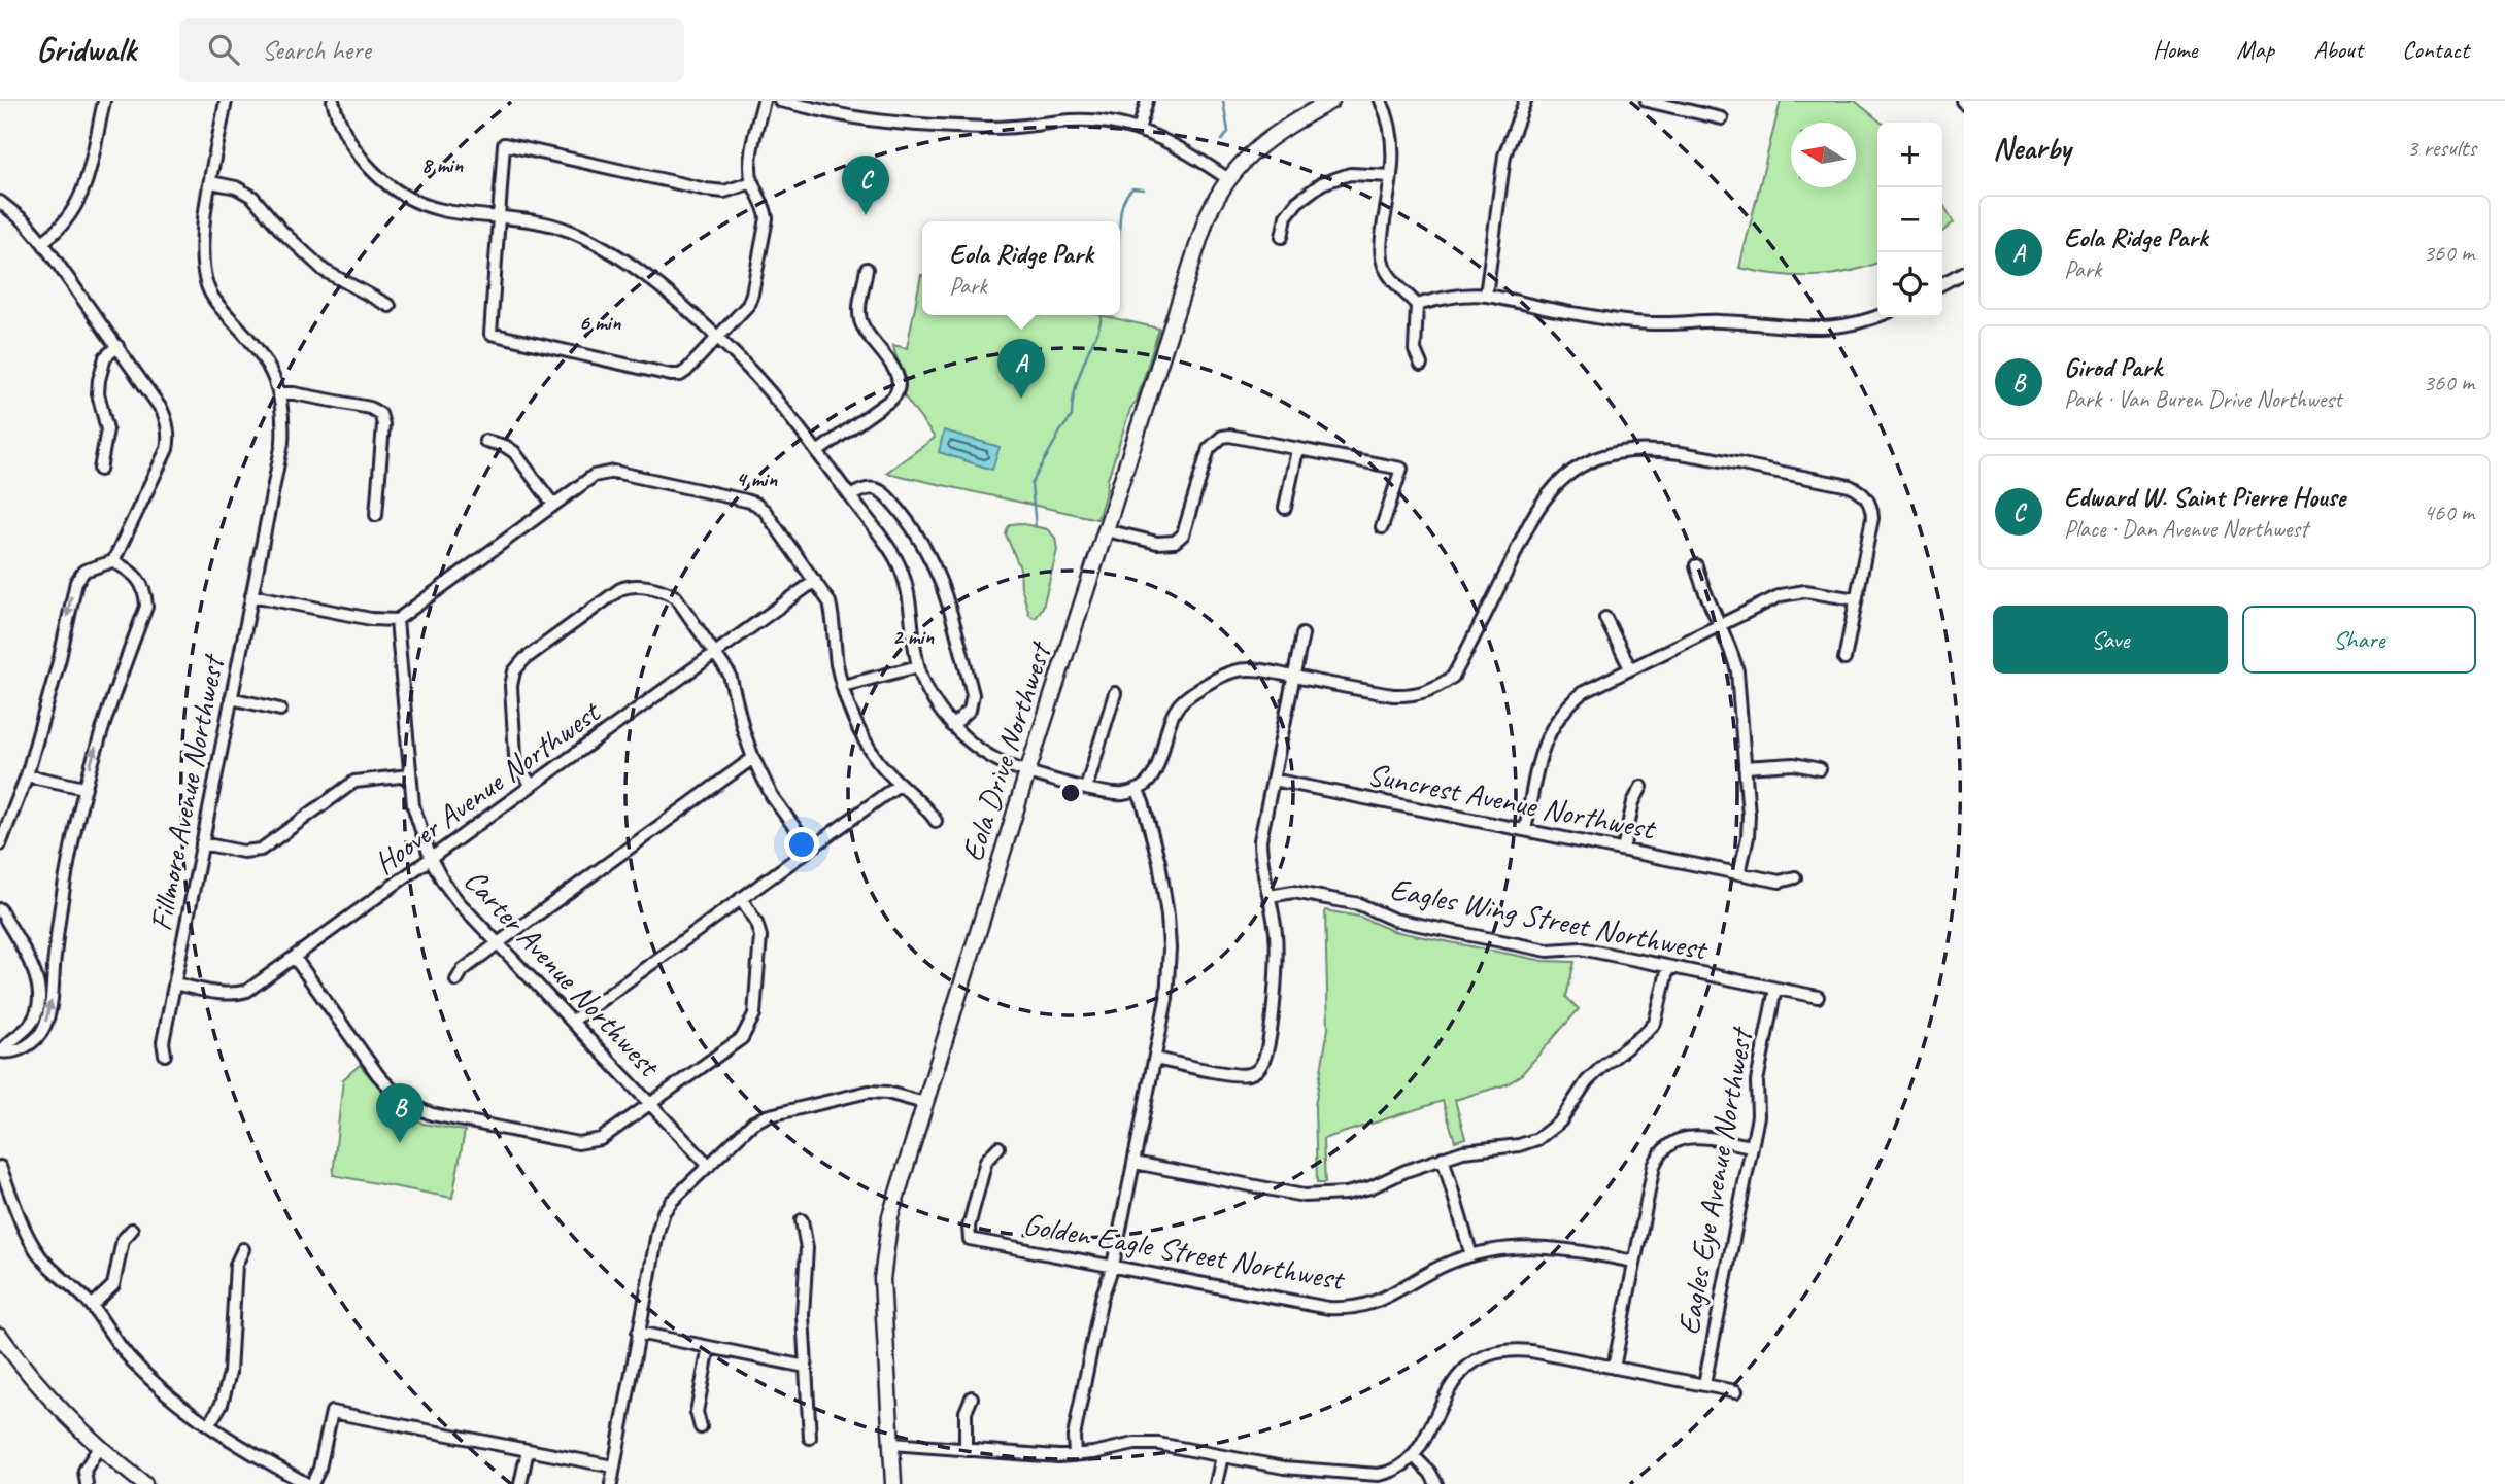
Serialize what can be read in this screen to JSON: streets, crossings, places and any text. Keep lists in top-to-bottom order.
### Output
{
  "streets": {
    "main road": ["Eola Drive Northwest"],
    "street": [
      "Hoover Avenue Northwest",
      "Fillmore Avenue Northwest",
      "Suncrest Avenue Northwest",
      "Eagles Wing Street Northwest",
      "Carter Avenue Northwest",
      "Eagles Eye Avenue Northwest",
      "Golden Eagle Street Northwest"
    ]
  },
  "crossings": [
    ["Hoover Avenue Northwest", "Fillmore Avenue Northwest"],
    ["Hoover Avenue Northwest", "Carter Avenue Northwest"],
    ["Eagles Wing Street Northwest", "Eagles Eye Avenue Northwest"]
  ],
  "north": "left",
  "page": {
    "header": "Gridwalk",
    "search": "Search here",
    "nav": [
      "Home",
      "Map",
      "About",
      "Contact"
    ],
    "heading": ["Nearby", "3 results"],
    "map_buttons": ["+", "−"],
    "pins": ["C", "A", "B"],
    "list": [
      {
        "mark": "A",
        "name": "Eola Ridge Park",
        "note": "Park",
        "value": "360 m"
      },
      {
        "mark": "B",
        "name": "Girod Park",
        "note": "Park · Van Buren Drive Northwest",
        "value": "360 m"
      },
      {
        "mark": "C",
        "name": "Edward W. Saint Pierre House",
        "note": "Place · Dan Avenue Northwest",
        "value": "460 m"
      }
    ],
    "popup": ["Eola Ridge Park", "Park"],
    "buttons": ["Save", "Share"]
  },
  "rings": [
    "8 min",
    "6 min",
    "4 min",
    "2 min"
  ]
}
